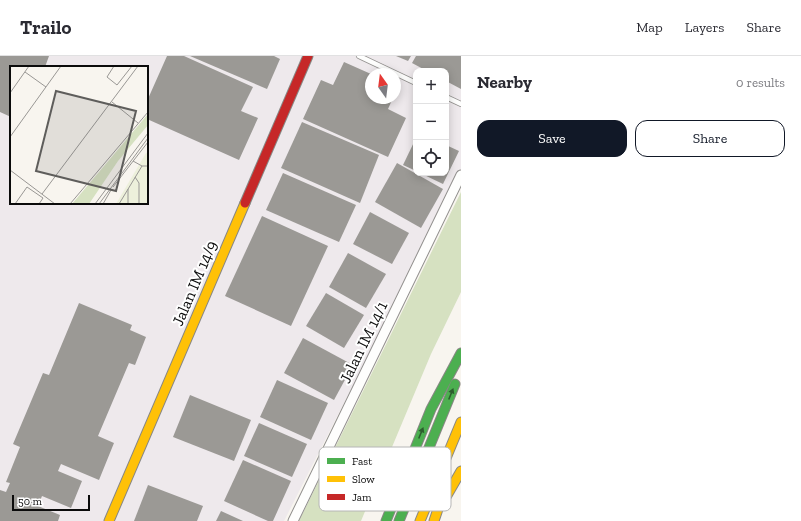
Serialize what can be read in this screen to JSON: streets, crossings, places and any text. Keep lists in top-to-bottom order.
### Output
{
  "streets": {
    "main road": ["Jalan IM 14/9"],
    "street": ["Jalan IM 14/1"]
  },
  "legend": ["Fast", "Slow", "Jam"],
  "scale_bar": "50 m",
  "north": "top",
  "page": {
    "header": "Trailo",
    "nav": ["Map", "Layers", "Share"],
    "heading": ["Nearby", "0 results"],
    "map_buttons": ["+", "−"],
    "buttons": ["Save", "Share"],
    "scale": "50 m"
  }
}
